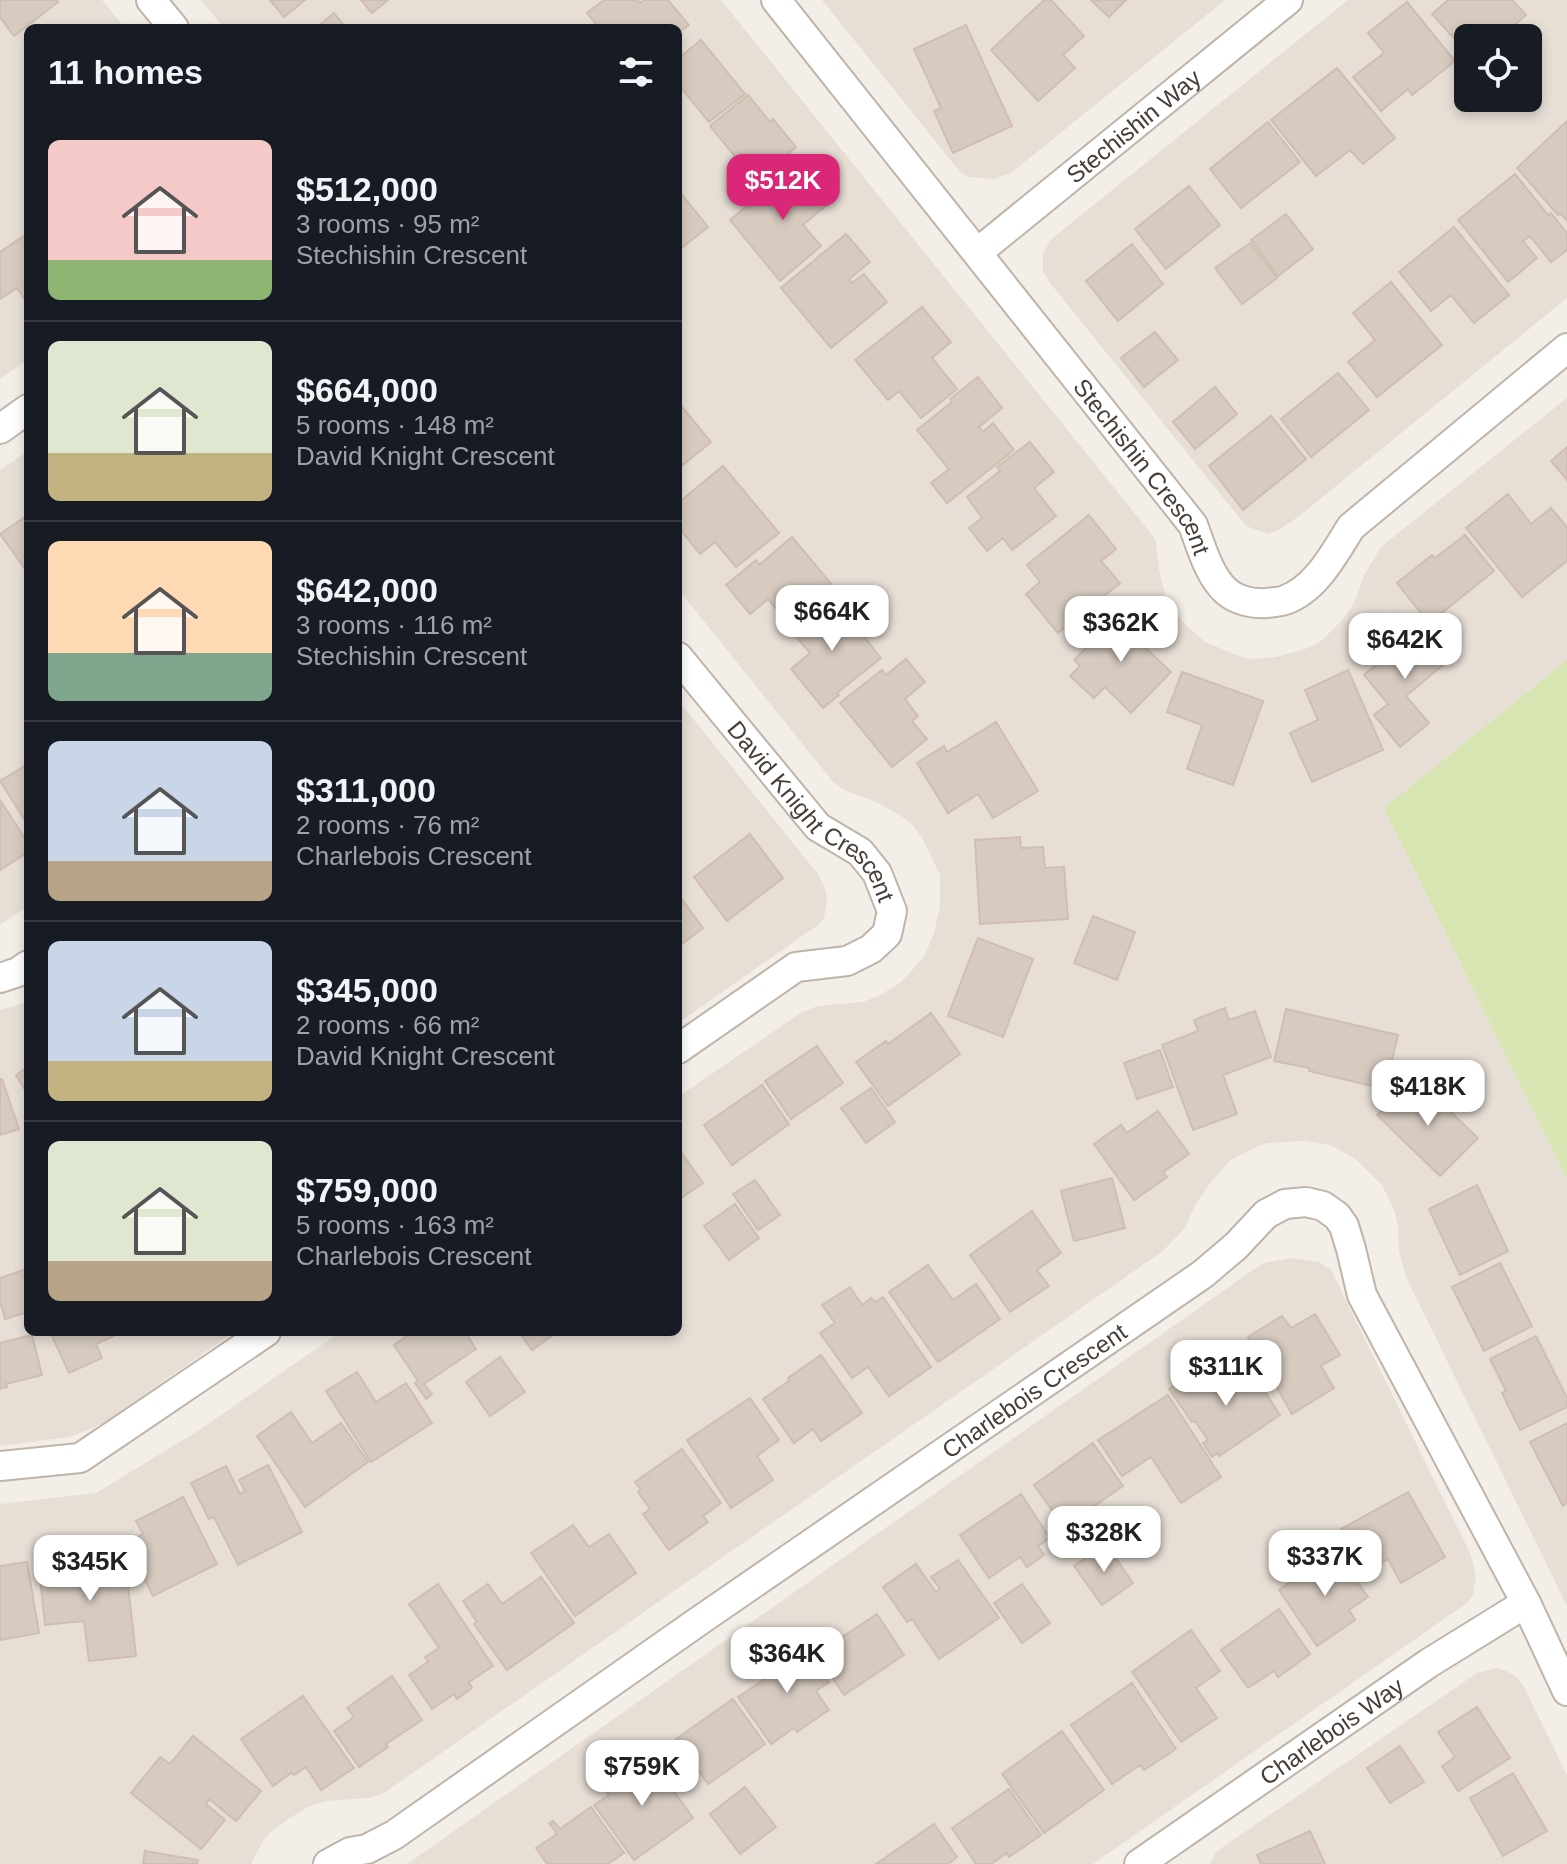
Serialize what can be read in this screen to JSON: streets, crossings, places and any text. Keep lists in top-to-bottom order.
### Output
{
  "streets": {
    "street": [
      "Stechishin Way",
      "Stechishin Crescent",
      "David Knight Crescent",
      "Charlebois Crescent",
      "Charlebois Way"
    ]
  },
  "crossings": [
    ["Stechishin Way", "Stechishin Crescent"],
    ["Charlebois Crescent", "Charlebois Way"]
  ],
  "page": {
    "heading": "11 homes",
    "list": [
      {
        "name": "$512,000",
        "note": "3 rooms · 95 m² · Stechishin Crescent"
      },
      {
        "name": "$664,000",
        "note": "5 rooms · 148 m² · David Knight Crescent"
      },
      {
        "name": "$642,000",
        "note": "3 rooms · 116 m² · Stechishin Crescent"
      },
      {
        "name": "$311,000",
        "note": "2 rooms · 76 m² · Charlebois Crescent"
      },
      {
        "name": "$345,000",
        "note": "2 rooms · 66 m² · David Knight Crescent"
      },
      {
        "name": "$759,000",
        "note": "5 rooms · 163 m² · Charlebois Crescent"
      }
    ],
    "price": [
      "$512K",
      "$664K",
      "$362K",
      "$642K",
      "$418K",
      "$311K",
      "$328K",
      "$337K",
      "$345K",
      "$364K",
      "$759K"
    ]
  }
}
